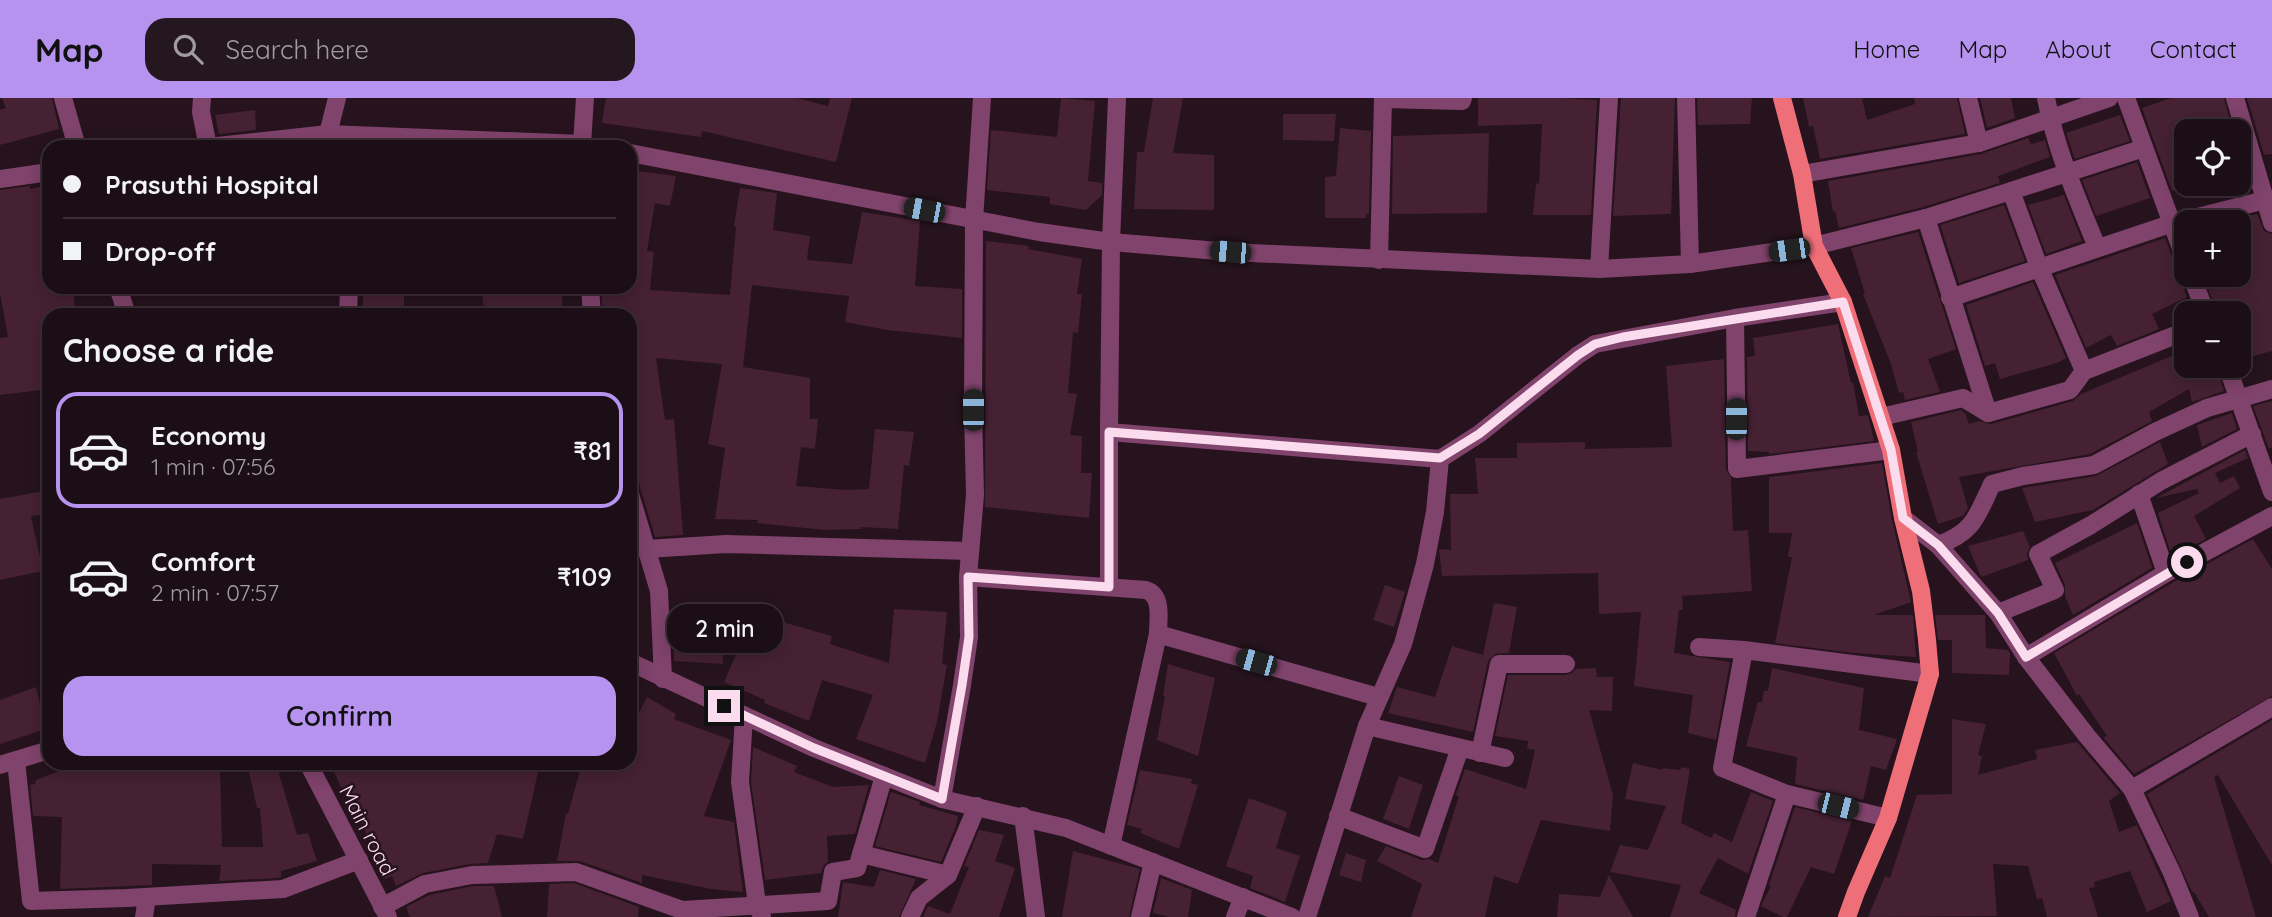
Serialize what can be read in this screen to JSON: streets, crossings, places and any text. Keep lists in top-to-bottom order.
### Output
{
  "streets": {
    "street": ["Main road"]
  },
  "page": {
    "header": "Map",
    "search": "Search here",
    "nav": [
      "Home",
      "Map",
      "About",
      "Contact"
    ],
    "map_buttons": ["+", "−"],
    "banner": ["Prasuthi Hospital", "Drop-off"],
    "heading": "Choose a ride",
    "list": [
      {
        "name": "Economy",
        "note": "1 min · 07:56",
        "value": "₹81"
      },
      {
        "name": "Comfort",
        "note": "2 min · 07:57",
        "value": "₹109"
      }
    ],
    "bubble": "2 min",
    "buttons": "Confirm"
  }
}
